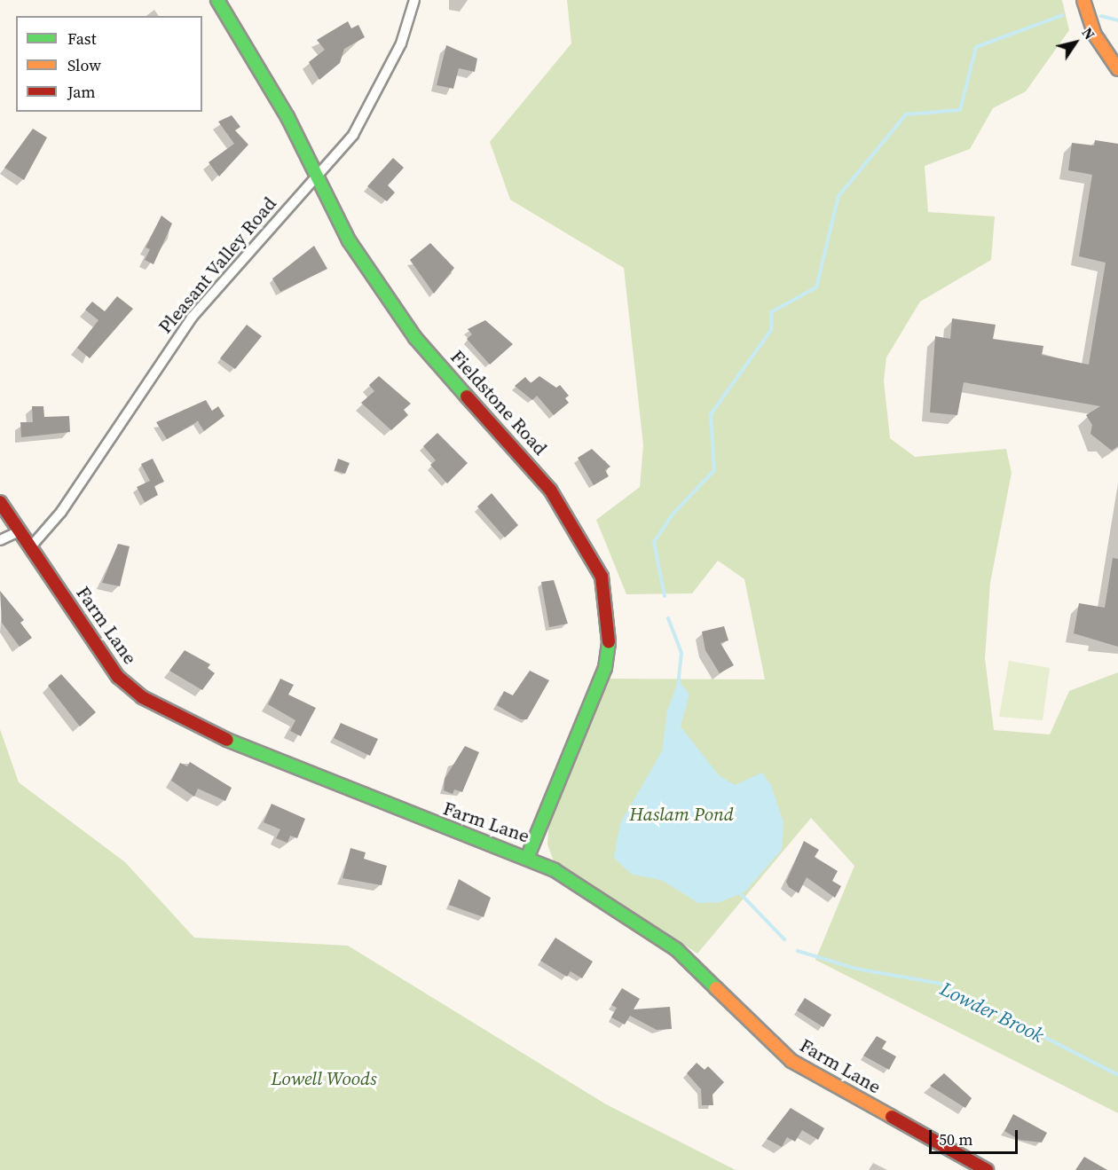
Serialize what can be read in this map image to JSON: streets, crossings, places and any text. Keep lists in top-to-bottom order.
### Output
{
  "streets": {
    "street": ["Pleasant Valley Road", "Fieldstone Road", "Farm Lane"]
  },
  "crossings": [
    ["Pleasant Valley Road", "Fieldstone Road"],
    ["Pleasant Valley Road", "Farm Lane"],
    ["Fieldstone Road", "Farm Lane"]
  ],
  "water": ["Lowder Brook"],
  "parks": ["Haslam Pond", "Lowell Woods"],
  "legend": ["Fast", "Slow", "Jam"],
  "scale_bar": "50 m",
  "north": "top right"
}
